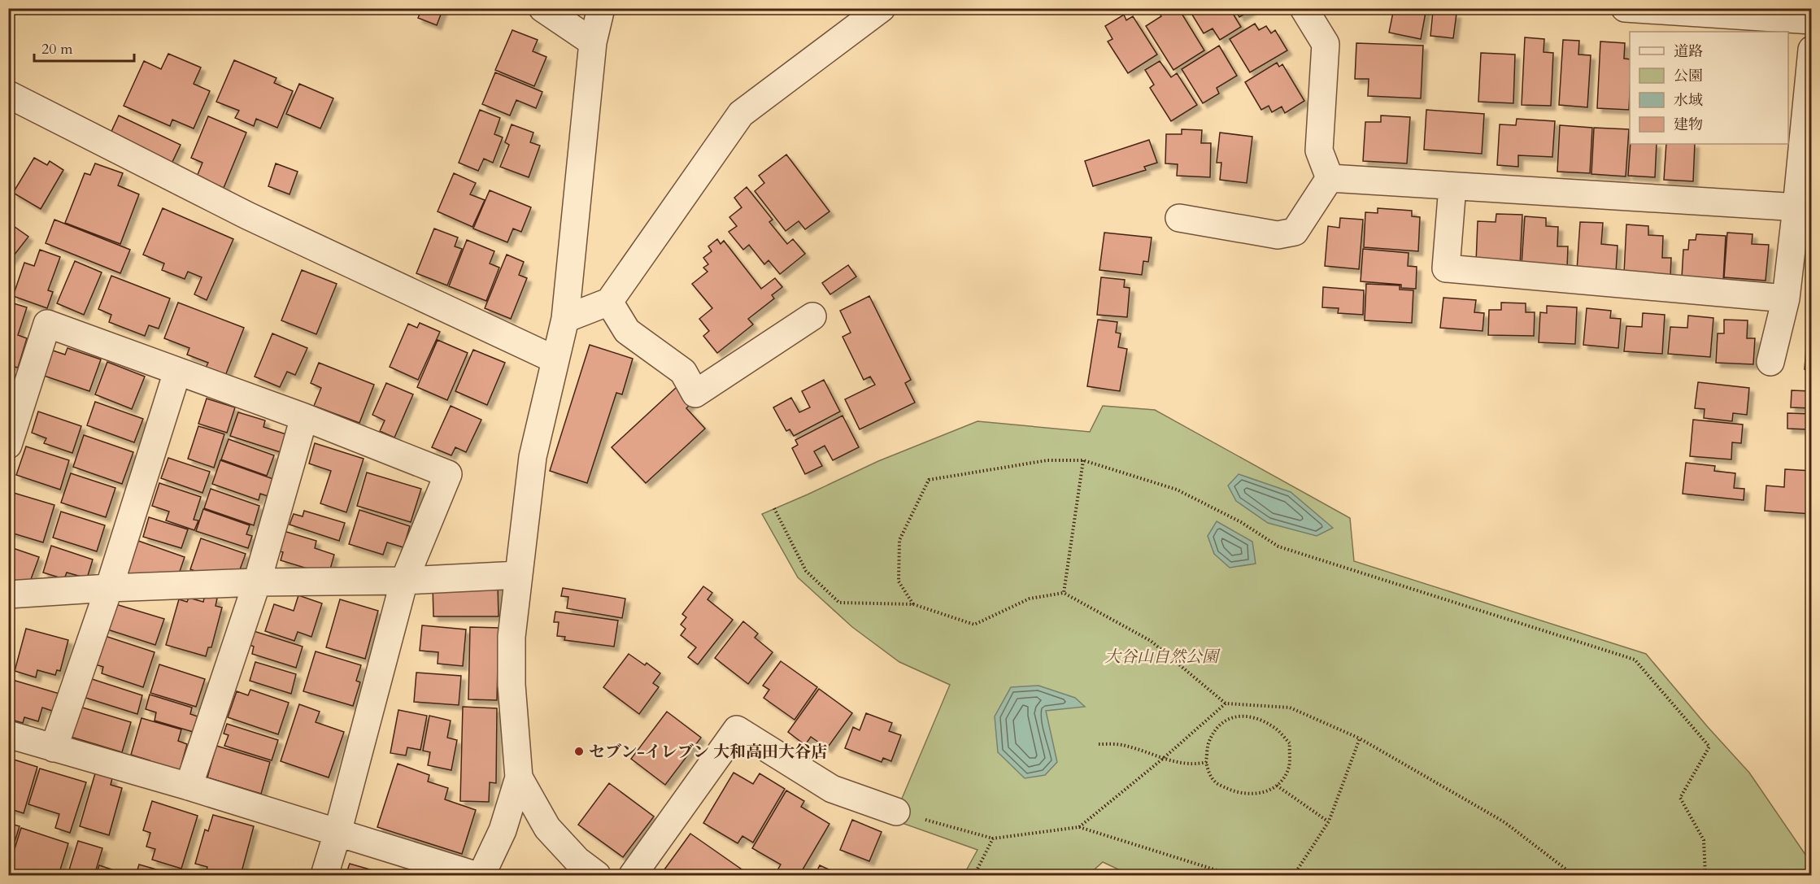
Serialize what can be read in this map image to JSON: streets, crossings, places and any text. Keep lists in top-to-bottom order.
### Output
{
  "parks": ["大谷山自然公園"],
  "places": ["セブン-イレブン 大和高田大谷店"],
  "legend": [
    "道路",
    "公園",
    "水域",
    "建物"
  ],
  "scale_bar": "20 m"
}
